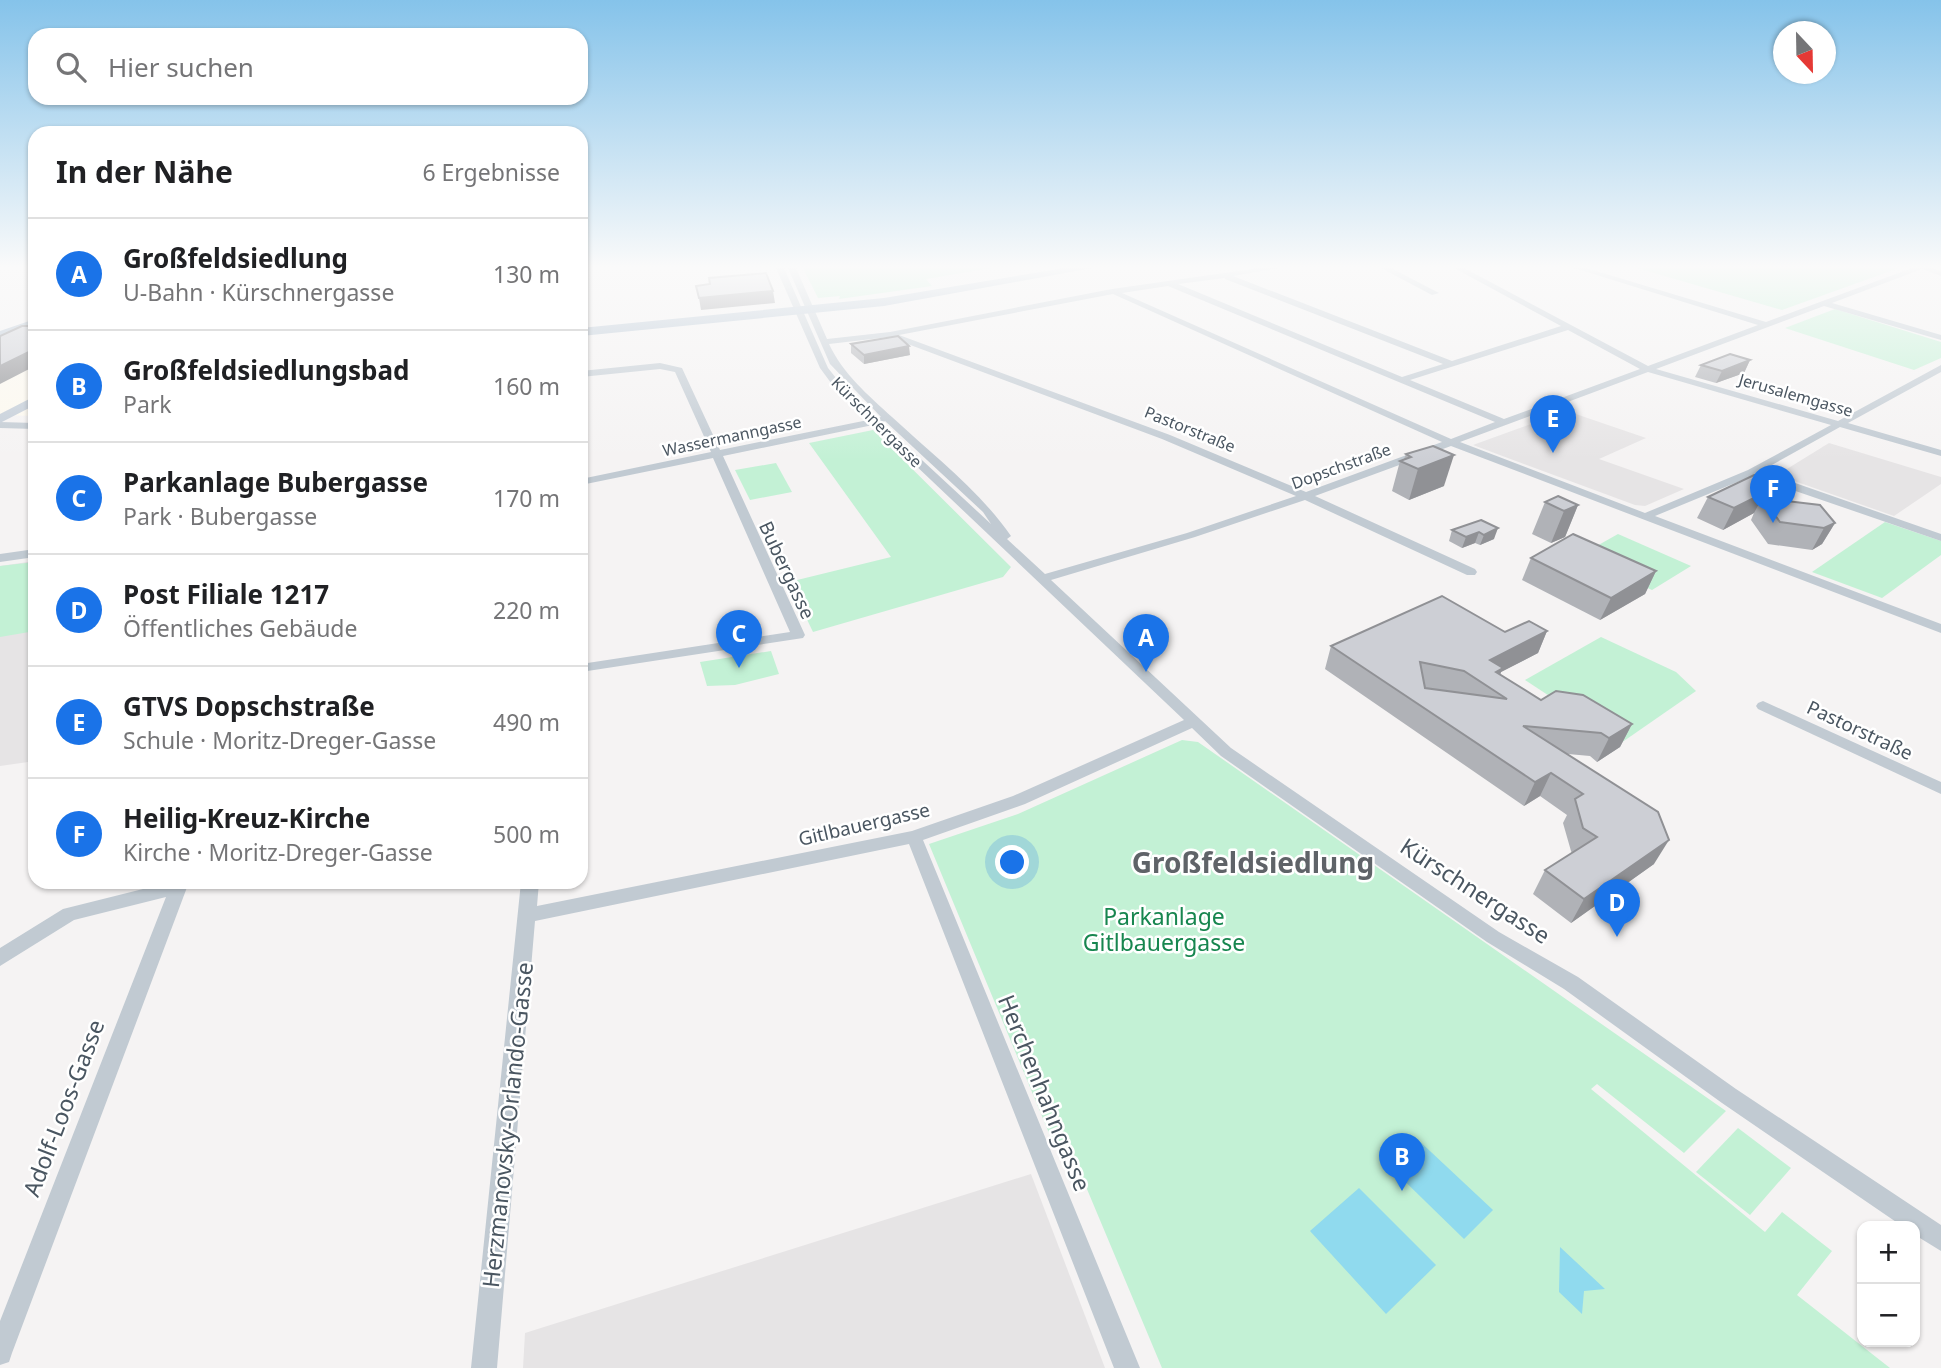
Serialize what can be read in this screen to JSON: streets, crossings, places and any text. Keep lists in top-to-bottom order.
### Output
{
  "streets": {
    "street": [
      "Jerusalemgasse",
      "Kürschnergasse",
      "Pastorstraße",
      "Wassermanngasse",
      "Dopschstraße",
      "Bubergasse",
      "Gitlbauergasse",
      "Herchenhahngasse",
      "Adolf-Loos-Gasse",
      "Herzmanovsky-Orlando-Gasse"
    ]
  },
  "crossings": [
    ["Jerusalemgasse", "Dopschstraße"],
    ["Kürschnergasse", "Wassermanngasse"],
    ["Kürschnergasse", "Dopschstraße"],
    ["Kürschnergasse", "Gitlbauergasse"],
    ["Pastorstraße", "Dopschstraße"],
    ["Wassermanngasse", "Bubergasse"],
    ["Gitlbauergasse", "Herchenhahngasse"],
    ["Gitlbauergasse", "Herzmanovsky-Orlando-Gasse"]
  ],
  "districts": ["Großfeldsiedlung"],
  "parks": ["Parkanlage Gitlbauergasse"],
  "north": "bottom",
  "page": {
    "search": "Hier suchen",
    "heading": ["In der Nähe", "6 Ergebnisse"],
    "list": [
      {
        "mark": "A",
        "name": "Großfeldsiedlung",
        "note": "U-Bahn · Kürschnergasse",
        "value": "130 m"
      },
      {
        "mark": "B",
        "name": "Großfeldsiedlungsbad",
        "note": "Park",
        "value": "160 m"
      },
      {
        "mark": "C",
        "name": "Parkanlage Bubergasse",
        "note": "Park · Bubergasse",
        "value": "170 m"
      },
      {
        "mark": "D",
        "name": "Post Filiale 1217",
        "note": "Öffentliches Gebäude",
        "value": "220 m"
      },
      {
        "mark": "E",
        "name": "GTVS Dopschstraße",
        "note": "Schule · Moritz-Dreger-Gasse",
        "value": "490 m"
      },
      {
        "mark": "F",
        "name": "Heilig-Kreuz-Kirche",
        "note": "Kirche · Moritz-Dreger-Gasse",
        "value": "500 m"
      }
    ],
    "pins": [
      "E",
      "F",
      "C",
      "A",
      "D",
      "B"
    ],
    "map_buttons": ["+", "−"]
  }
}
